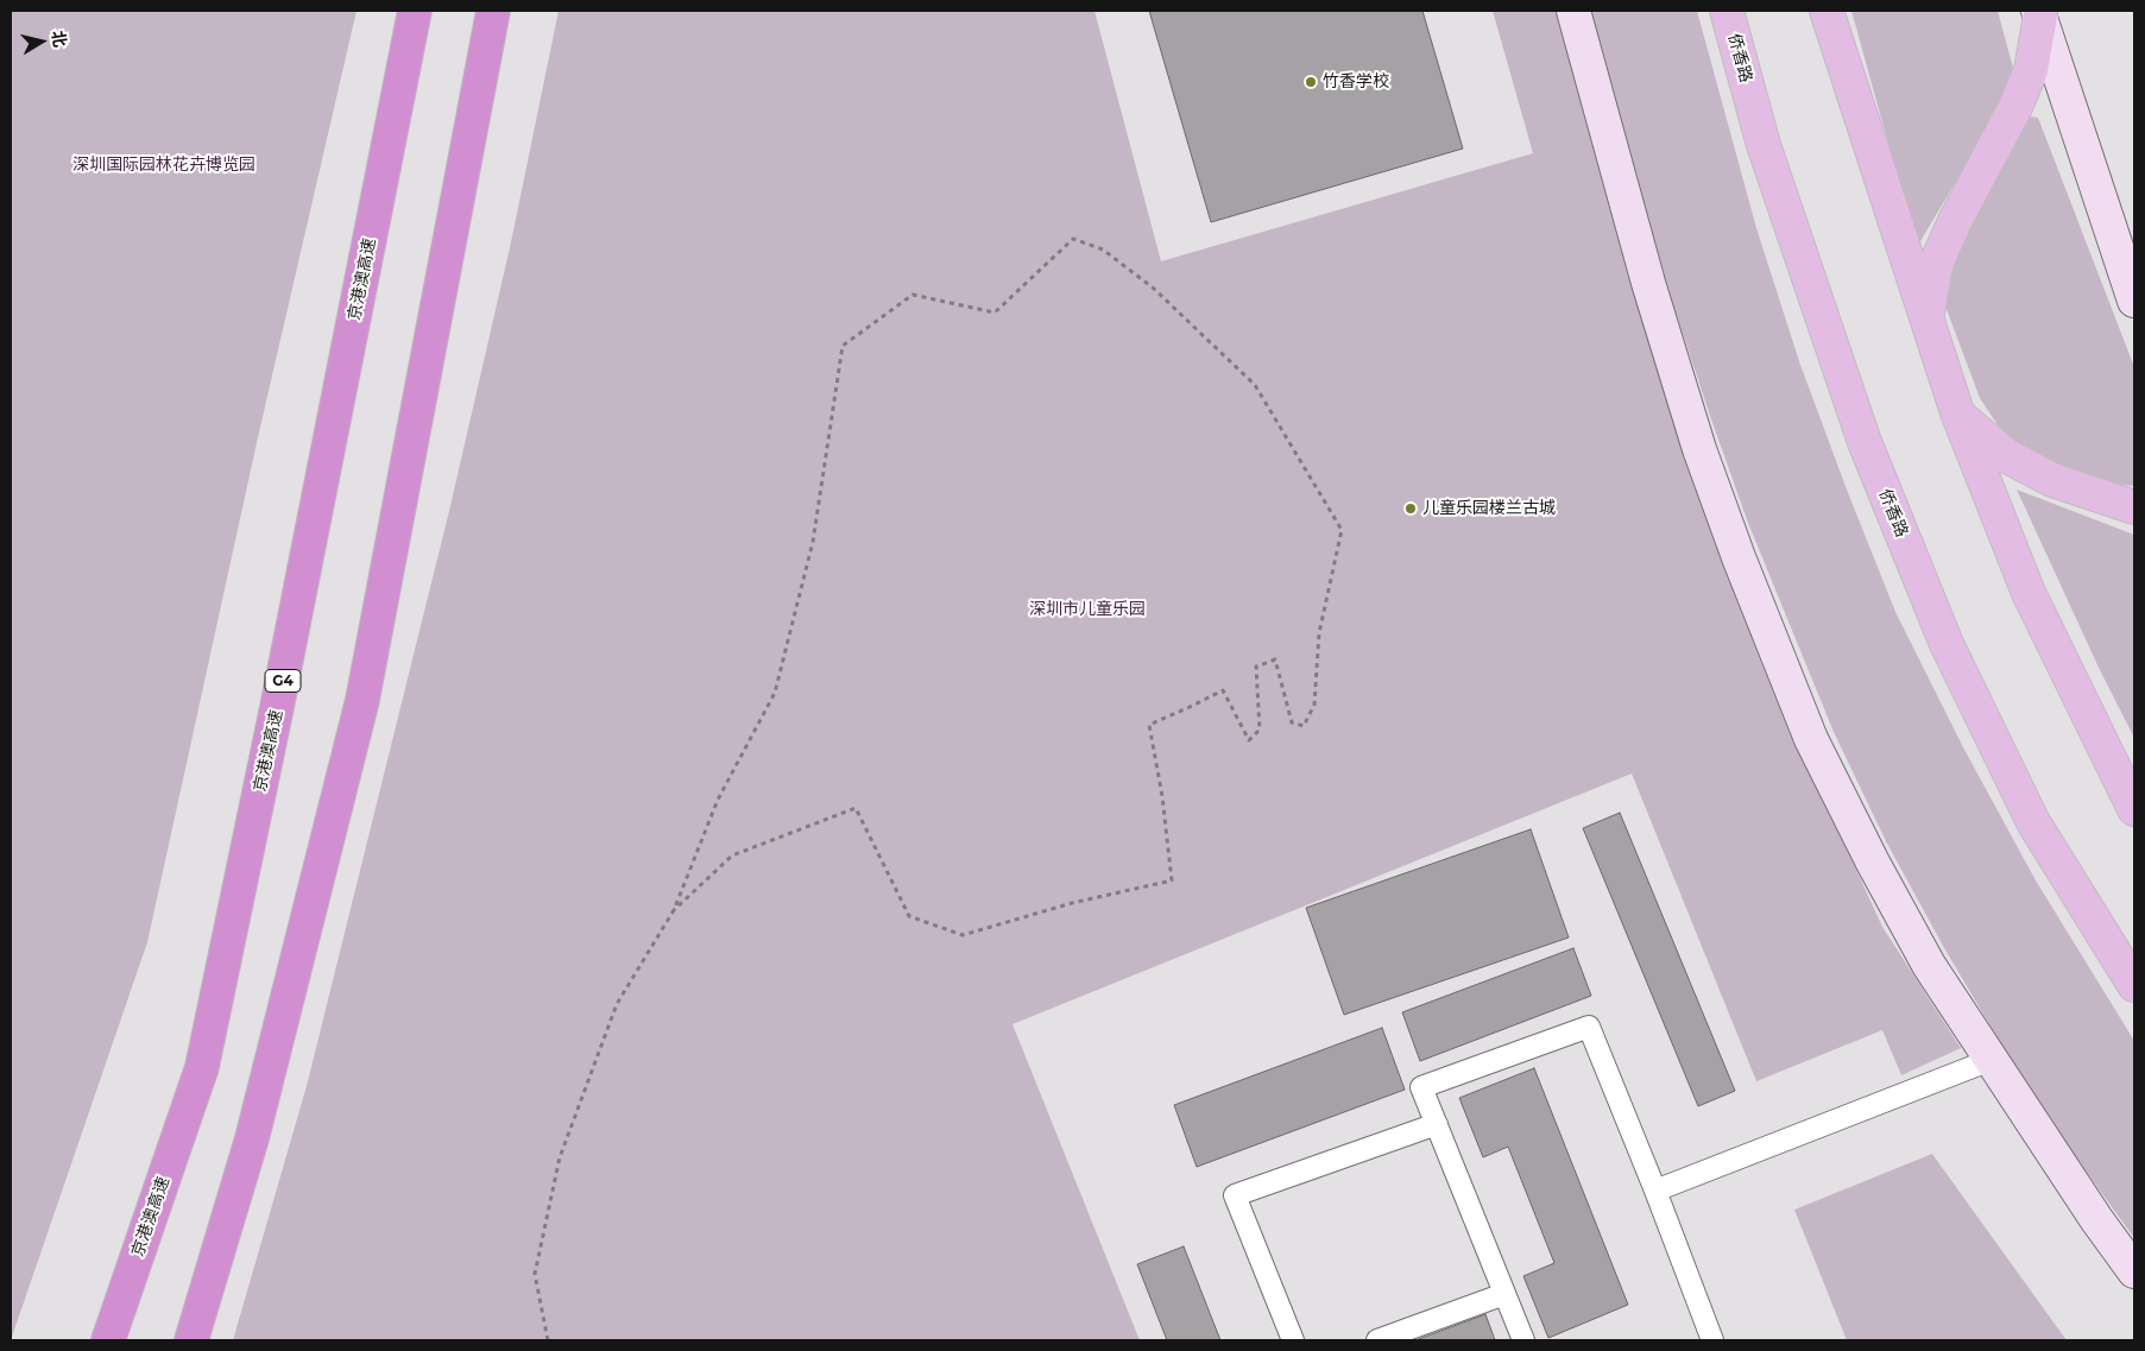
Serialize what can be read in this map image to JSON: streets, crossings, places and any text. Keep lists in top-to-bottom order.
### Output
{
  "streets": {
    "highway": ["京港澳高速", "G4"],
    "main road": ["侨香路"]
  },
  "parks": ["深圳国际园林花卉博览园", "深圳市儿童乐园"],
  "places": ["竹香学校", "儿童乐园楼兰古城"],
  "north": "right"
}
